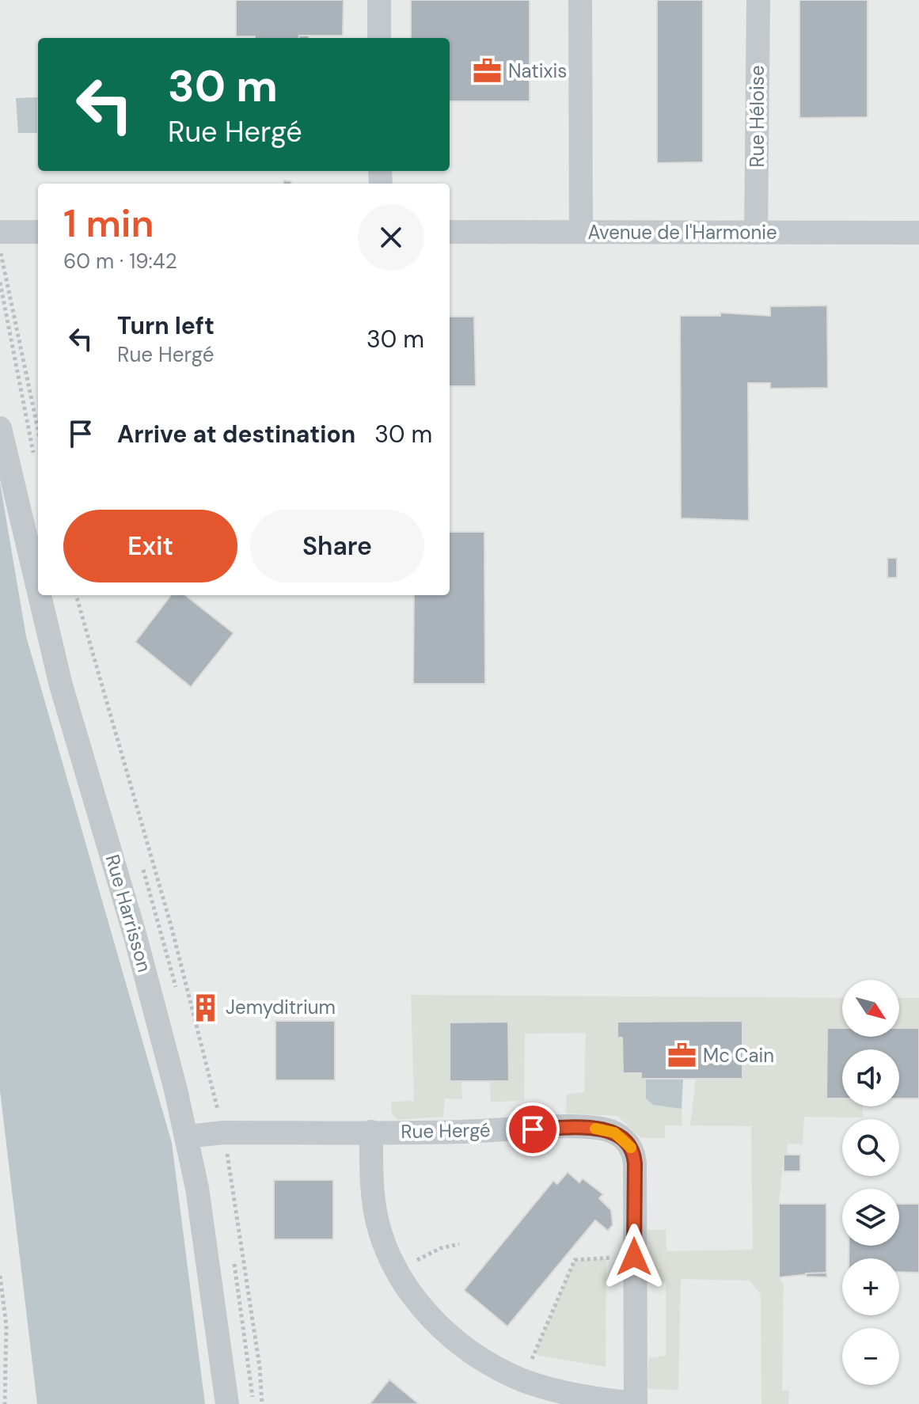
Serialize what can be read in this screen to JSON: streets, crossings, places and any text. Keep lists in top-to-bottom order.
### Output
{
  "streets": {
    "street": [
      "Rue Héloise",
      "Avenue de l'Harmonie",
      "Rue Harrisson",
      "Rue Hergé"
    ]
  },
  "crossings": [
    ["Rue Héloise", "Avenue de l'Harmonie"],
    ["Rue Harrisson", "Rue Hergé"]
  ],
  "places": {
    "office": ["Natixis", "Mc Cain"],
    "building": ["Jemyditrium"]
  },
  "north": "bottom right",
  "page": {
    "turn": ["30 m", "Rue Hergé"],
    "heading": ["1 min", "60 m · 19:42"],
    "list": [
      {
        "name": "Turn left",
        "note": "Rue Hergé",
        "value": "30 m"
      },
      {
        "name": "Arrive at destination",
        "value": "30 m"
      }
    ],
    "buttons": ["Exit", "Share"],
    "map_buttons": ["+", "−"]
  }
}
